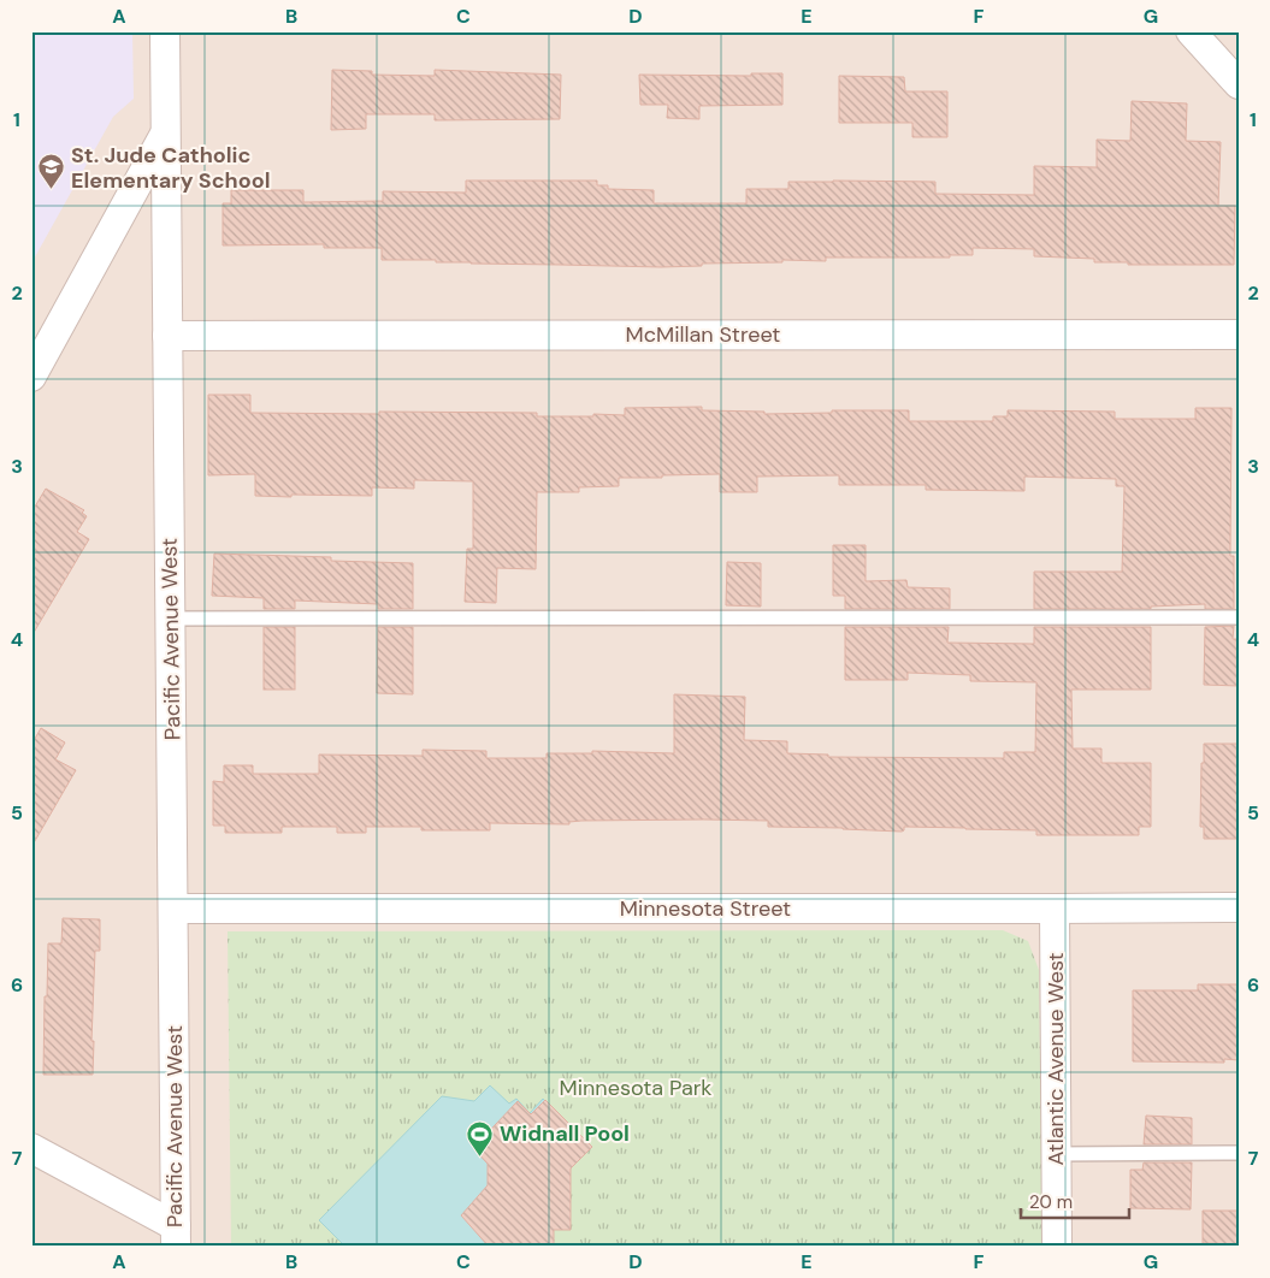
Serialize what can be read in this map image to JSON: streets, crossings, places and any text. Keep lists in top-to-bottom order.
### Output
{
  "streets": {
    "street": [
      "McMillan Street",
      "Pacific Avenue West",
      "Minnesota Street",
      "Atlantic Avenue West"
    ]
  },
  "crossings": [
    ["McMillan Street", "Pacific Avenue West"],
    ["Pacific Avenue West", "Minnesota Street"],
    ["Minnesota Street", "Atlantic Avenue West"]
  ],
  "parks": ["Minnesota Park"],
  "places": {
    "school or university": ["St. Jude Catholic Elementary School"],
    "sports": ["Widnall Pool"]
  },
  "scale_bar": "20 m",
  "grid": {
    "columns": [
      "A",
      "B",
      "C",
      "D",
      "E",
      "F",
      "G"
    ],
    "rows": [
      "1",
      "2",
      "3",
      "4",
      "5",
      "6",
      "7"
    ]
  }
}
